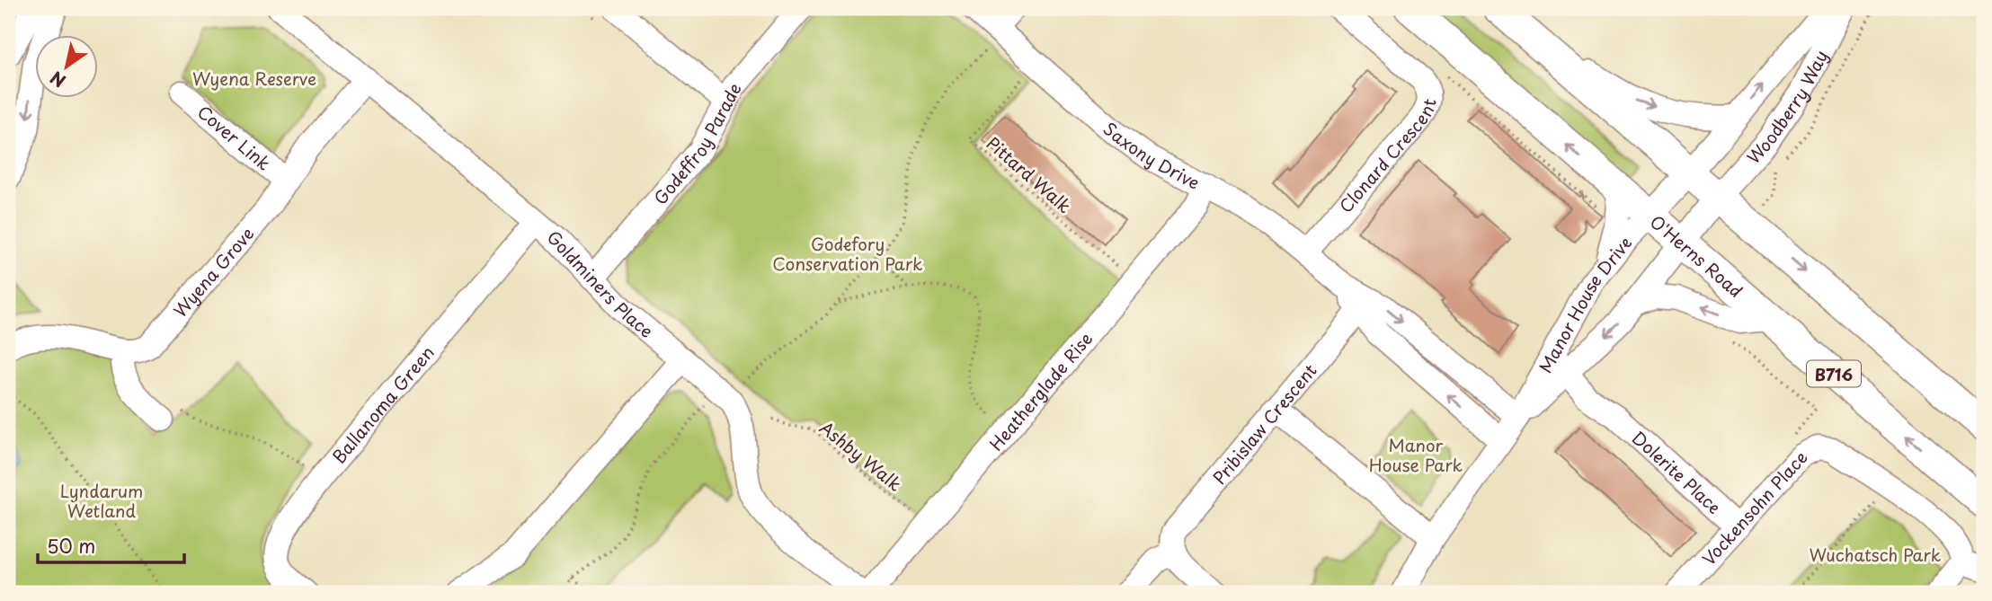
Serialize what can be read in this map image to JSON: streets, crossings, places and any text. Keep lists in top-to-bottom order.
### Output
{
  "streets": {
    "main road": ["O'Herns Road", "B716"],
    "street": [
      "Woodberry Way",
      "Cover Link",
      "Godeffroy Parade",
      "Saxony Drive",
      "Clonard Crescent",
      "Wyena Grove",
      "Goldminers Place",
      "Manor House Drive",
      "Heatherglade Rise",
      "Ballanoma Green",
      "Pribislaw Crescent",
      "Dolerite Place",
      "Vockensohn Place"
    ],
    "path": ["Pittard Walk", "Ashby Walk"]
  },
  "crossings": [
    ["Woodberry Way", "Manor House Drive"],
    ["Cover Link", "Wyena Grove"],
    ["Godeffroy Parade", "Goldminers Place"],
    ["Saxony Drive", "Clonard Crescent"],
    ["Saxony Drive", "Manor House Drive"],
    ["Saxony Drive", "Heatherglade Rise"],
    ["Saxony Drive", "Pribislaw Crescent"],
    ["Pittard Walk", "Heatherglade Rise"],
    ["O'Herns Road", "Manor House Drive"],
    ["Wyena Grove", "Goldminers Place"],
    ["Goldminers Place", "Ballanoma Green"],
    ["Manor House Drive", "Dolerite Place"],
    ["Heatherglade Rise", "Ashby Walk"],
    ["Dolerite Place", "Vockensohn Place"]
  ],
  "parks": [
    "Wyena Reserve",
    "Godefory Conservation Park",
    "Manor House Park",
    "Lyndarum Wetland",
    "Wuchatsch Park"
  ],
  "scale_bar": "50 m",
  "north": "bottom left"
}
